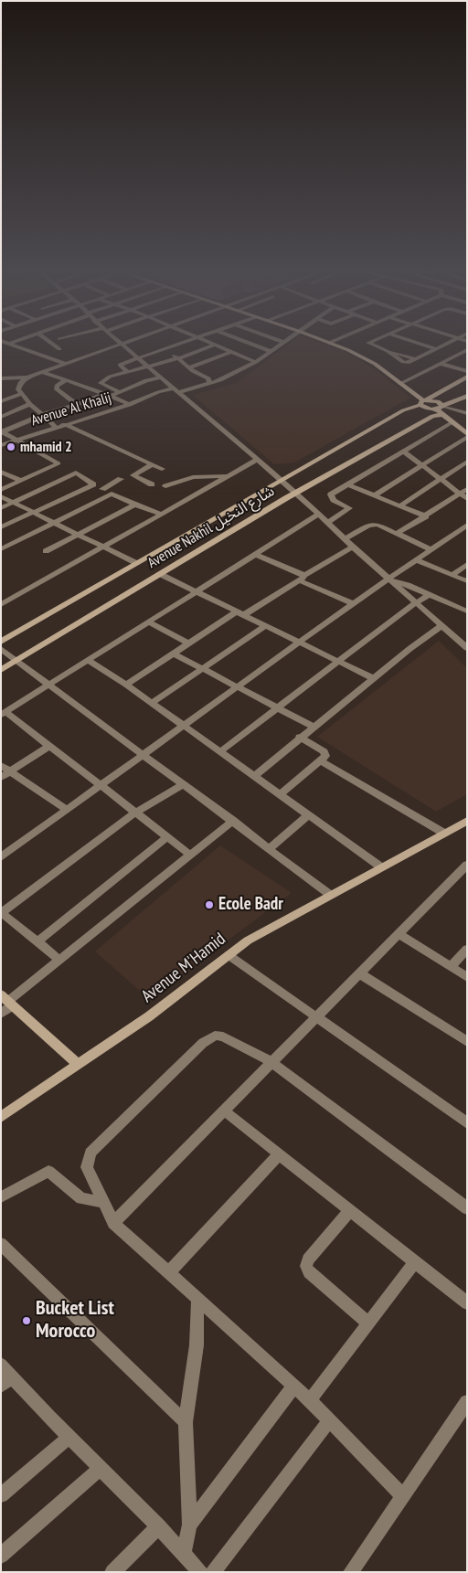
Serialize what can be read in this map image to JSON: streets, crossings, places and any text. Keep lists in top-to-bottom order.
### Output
{
  "streets": {
    "street": ["Avenue Al Khalij", "Avenue Nakhil شارع النخيل", "Avenue M'Hamid"]
  },
  "places": ["mhamid 2", "Ecole Badr", "Bucket List Morocco"]
}
